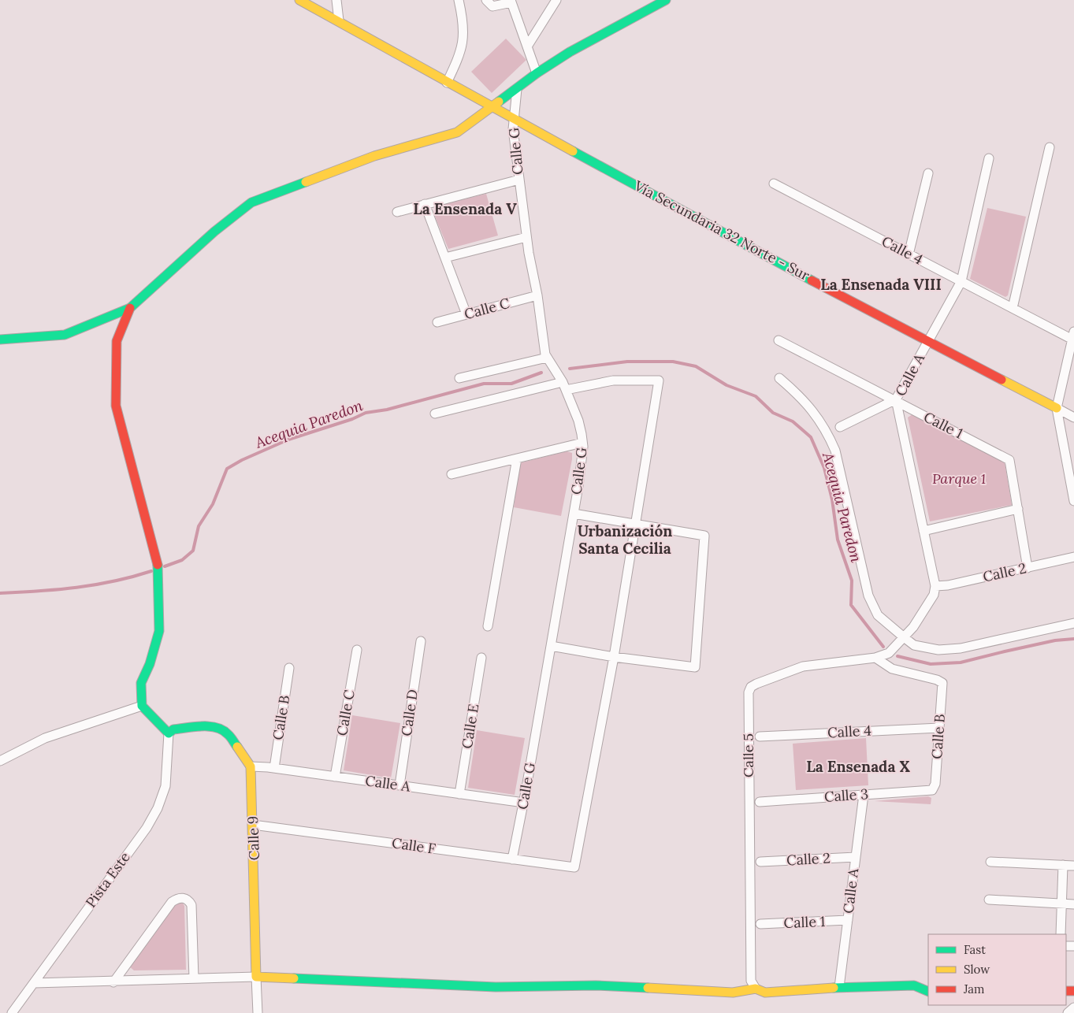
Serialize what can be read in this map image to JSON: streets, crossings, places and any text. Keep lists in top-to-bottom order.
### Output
{
  "streets": {
    "street": [
      "Calle G",
      "Vía Secundaria 32 Norte - Sur",
      "Calle 4",
      "Calle C",
      "Calle A",
      "Calle 1",
      "Calle 2",
      "Calle D",
      "Calle B",
      "Calle E",
      "Calle 5",
      "Calle 3",
      "Calle 9",
      "Calle F",
      "Pista Este"
    ]
  },
  "crossings": [
    ["Calle G", "Vía Secundaria 32 Norte - Sur"],
    ["Calle G", "Calle C"],
    ["Calle G", "Calle A"],
    ["Calle G", "Calle F"],
    ["Vía Secundaria 32 Norte - Sur", "Calle A"],
    ["Calle 4", "Calle A"],
    ["Calle 4", "Calle B"],
    ["Calle C", "Calle A"],
    ["Calle A", "Calle 1"],
    ["Calle A", "Calle 2"],
    ["Calle A", "Calle D"],
    ["Calle A", "Calle B"],
    ["Calle A", "Calle E"],
    ["Calle A", "Calle 3"],
    ["Calle A", "Calle 9"],
    ["Calle 1", "Calle 2"],
    ["Calle B", "Calle 5"],
    ["Calle B", "Calle 3"],
    ["Calle 9", "Calle F"]
  ],
  "districts": [
    "La Ensenada V",
    "La Ensenada VIII",
    "Urbanización Santa Cecilia",
    "La Ensenada X"
  ],
  "water": ["Acequia Paredon"],
  "parks": ["Parque 1"],
  "legend": ["Fast", "Slow", "Jam"]
}
